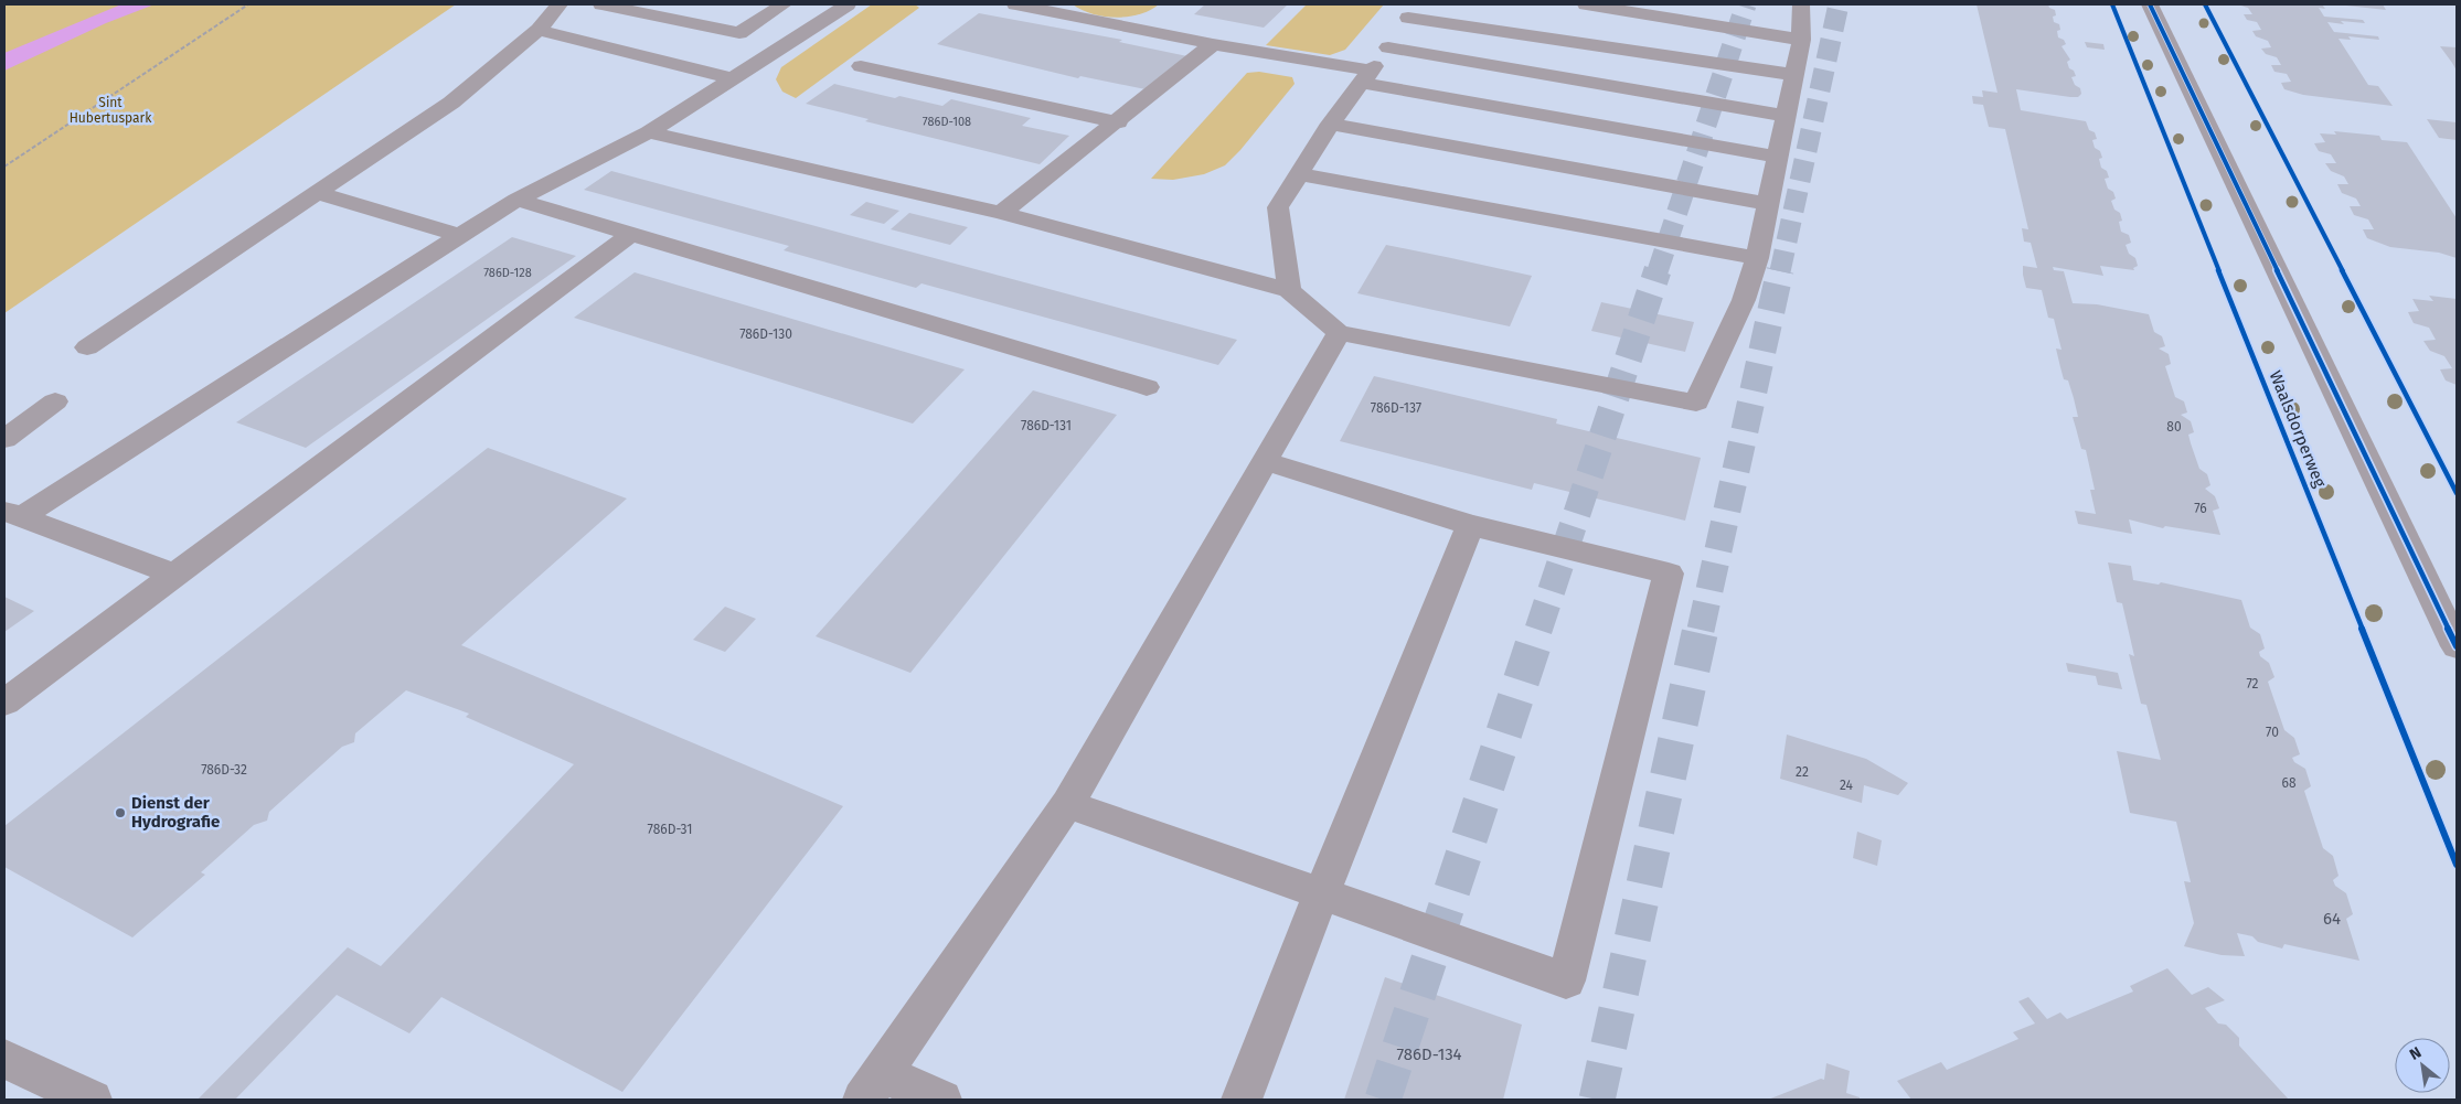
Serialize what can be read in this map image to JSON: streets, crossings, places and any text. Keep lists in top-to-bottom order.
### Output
{
  "streets": {
    "cycle path": ["Waalsdorperweg"]
  },
  "parks": ["Sint Hubertuspark"],
  "places": ["Dienst der Hydrografie"],
  "house_numbers": [
    "786D-108",
    "786D-128",
    "786D-130",
    "786D-137",
    "786D-131",
    "80",
    "76",
    "72",
    "70",
    "786D-32",
    "22",
    "68",
    "24",
    "786D-31",
    "64",
    "786D-134"
  ],
  "north": "top left"
}
